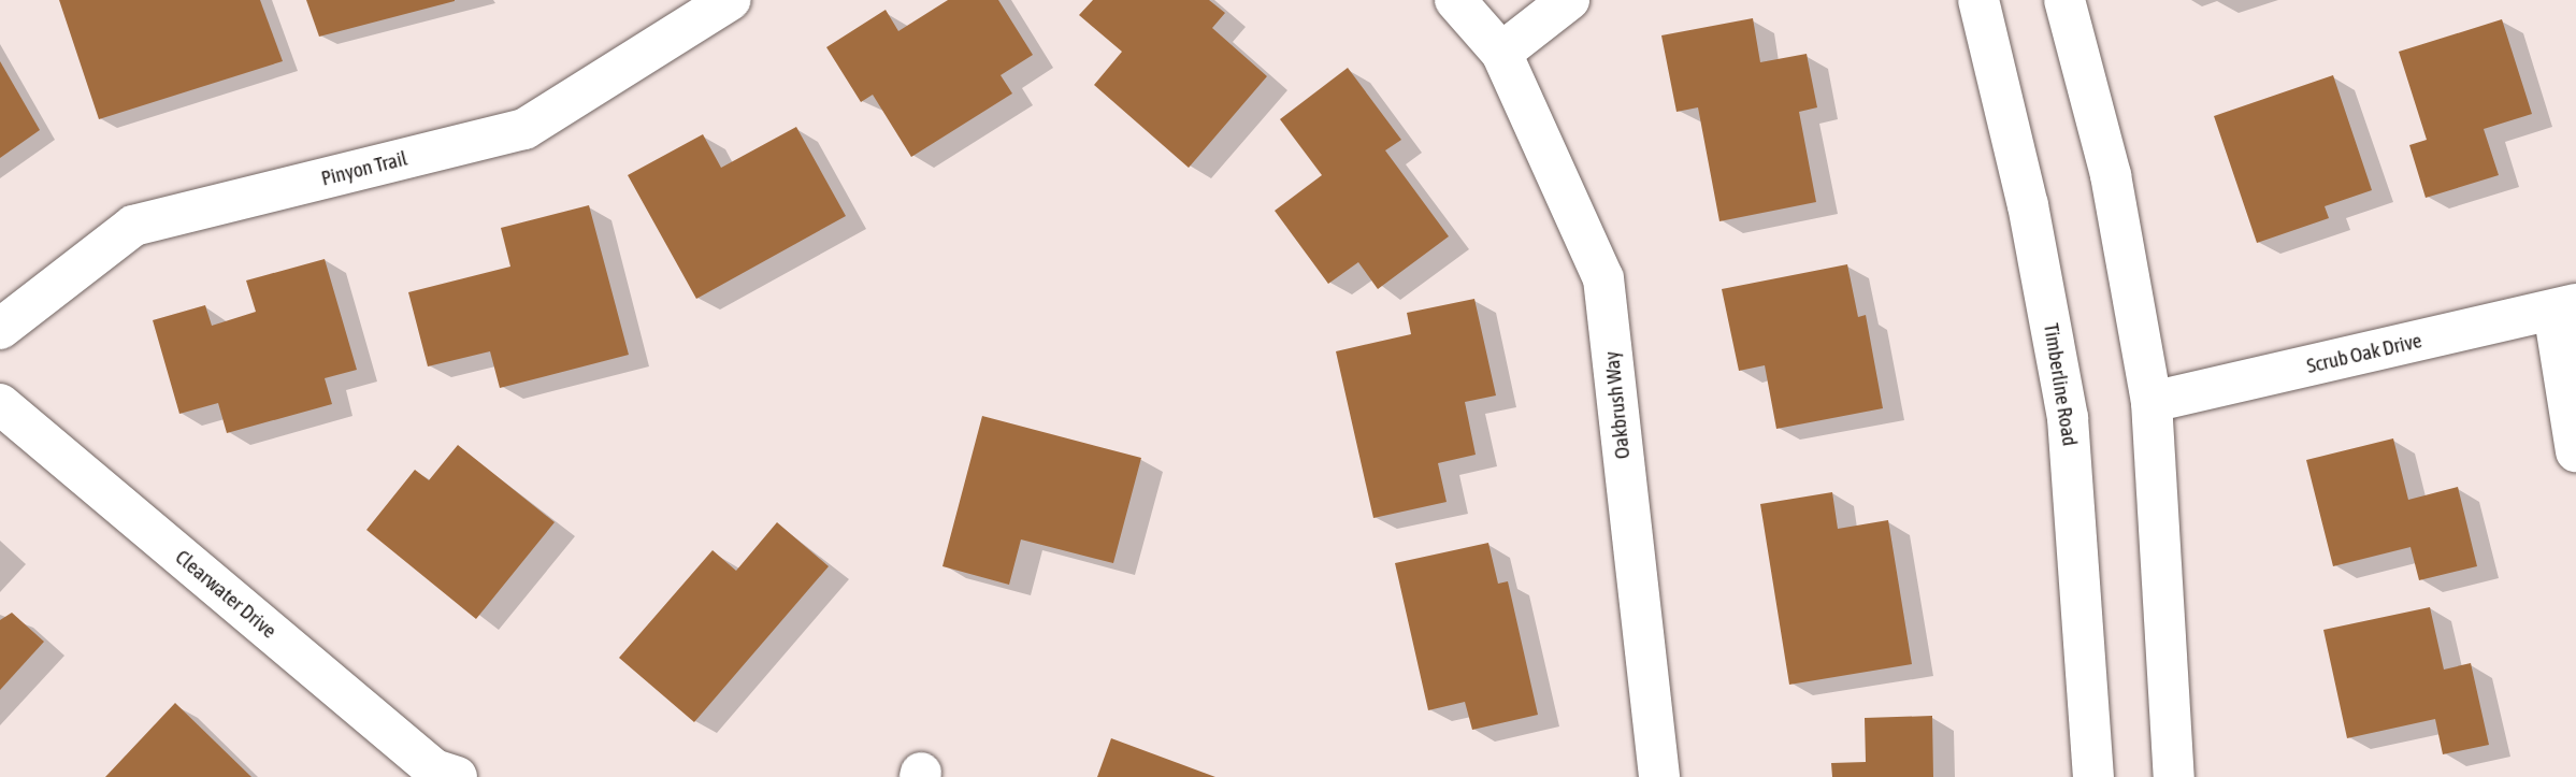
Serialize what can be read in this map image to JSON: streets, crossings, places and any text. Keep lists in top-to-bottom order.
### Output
{
  "streets": {
    "street": [
      "Pinyon Trail",
      "Scrub Oak Drive",
      "Timberline Road",
      "Oakbrush Way",
      "Clearwater Drive"
    ]
  }
}
